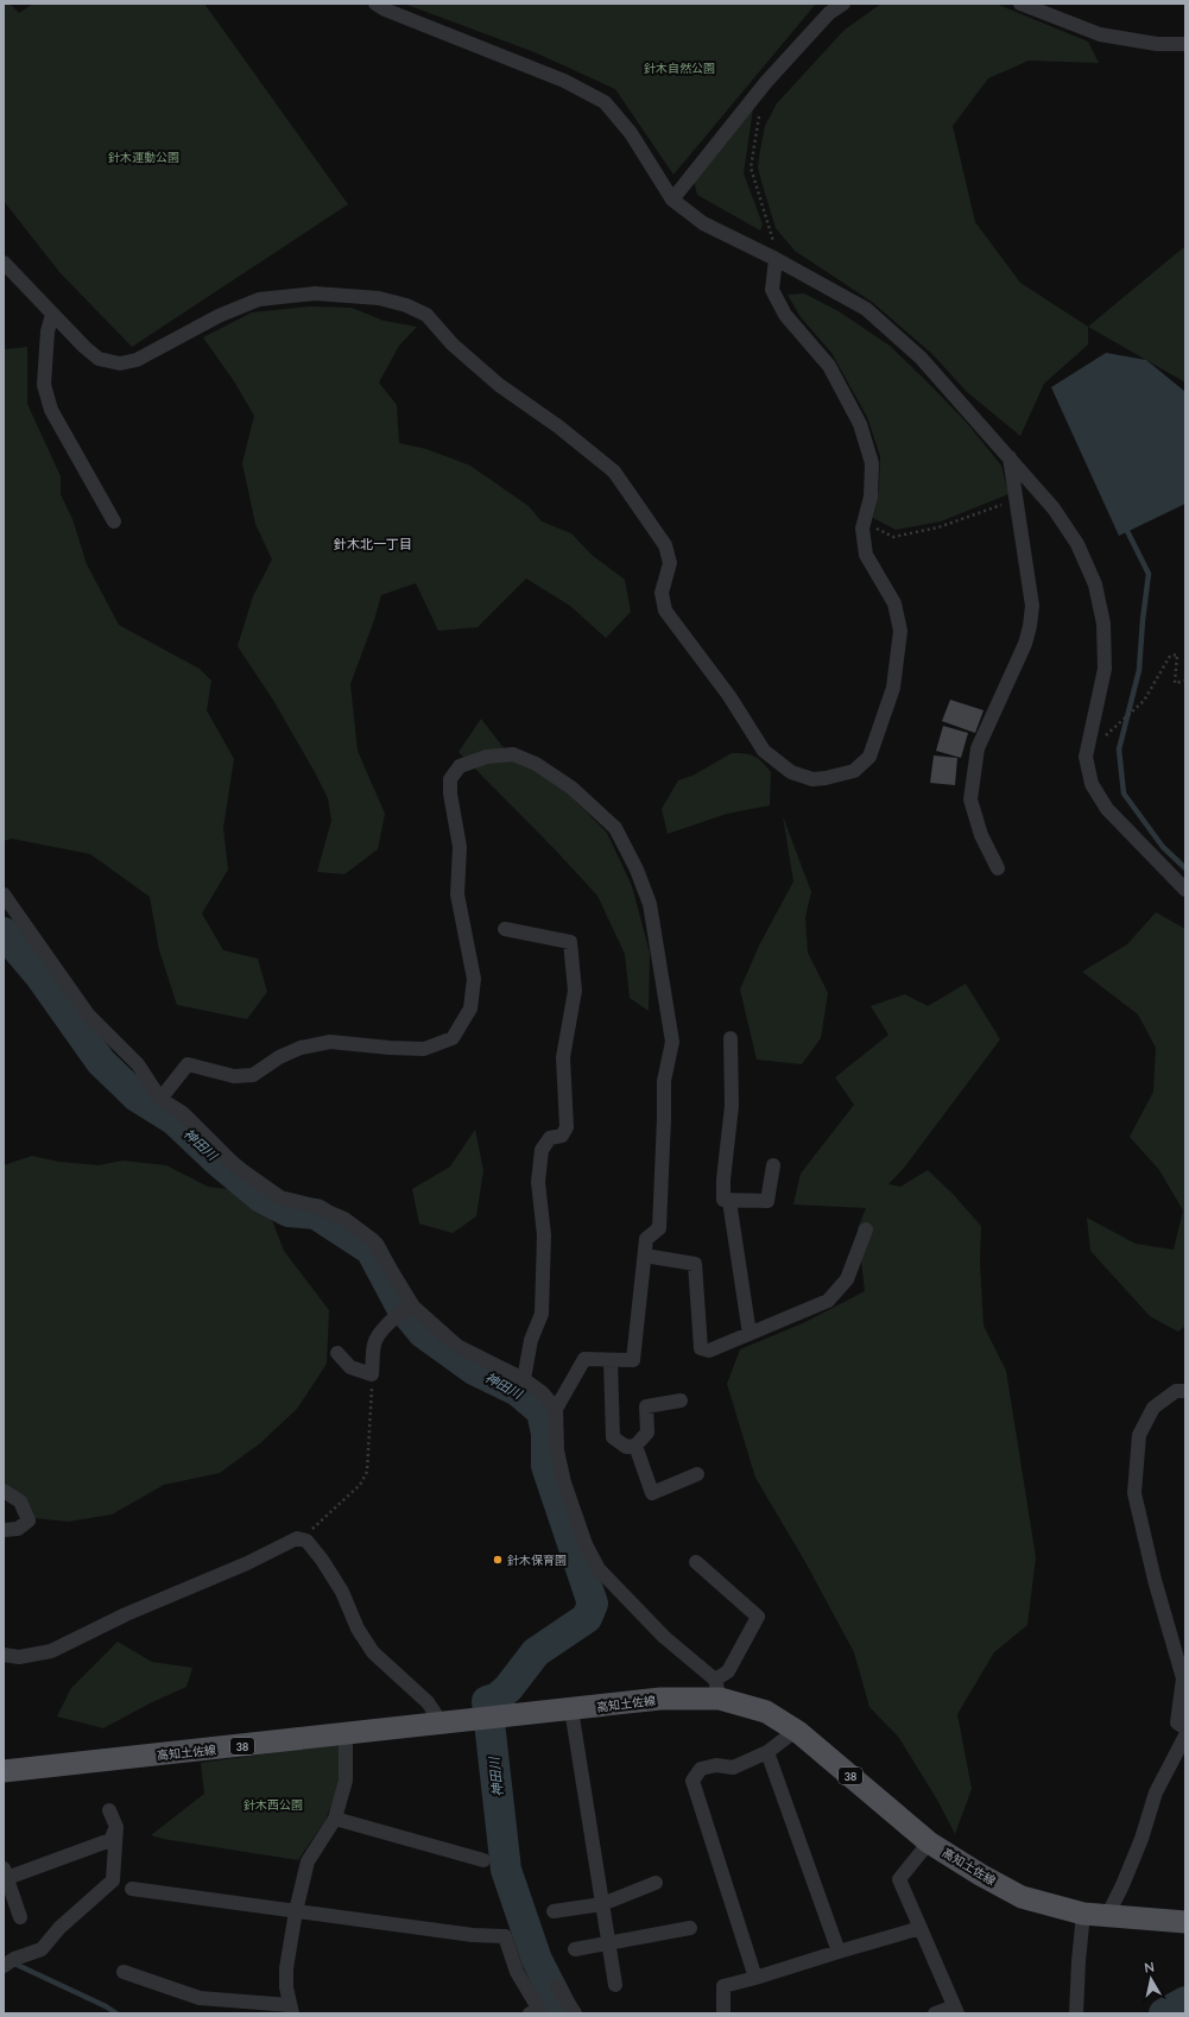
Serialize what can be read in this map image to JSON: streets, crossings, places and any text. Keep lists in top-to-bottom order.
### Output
{
  "streets": {
    "main road": ["高知土佐線", "38"]
  },
  "districts": ["針木北一丁目"],
  "water": ["神田川"],
  "parks": ["針木自然公園", "針木運動公園", "針木西公園"],
  "places": ["針木保育園"],
  "north": "top"
}
